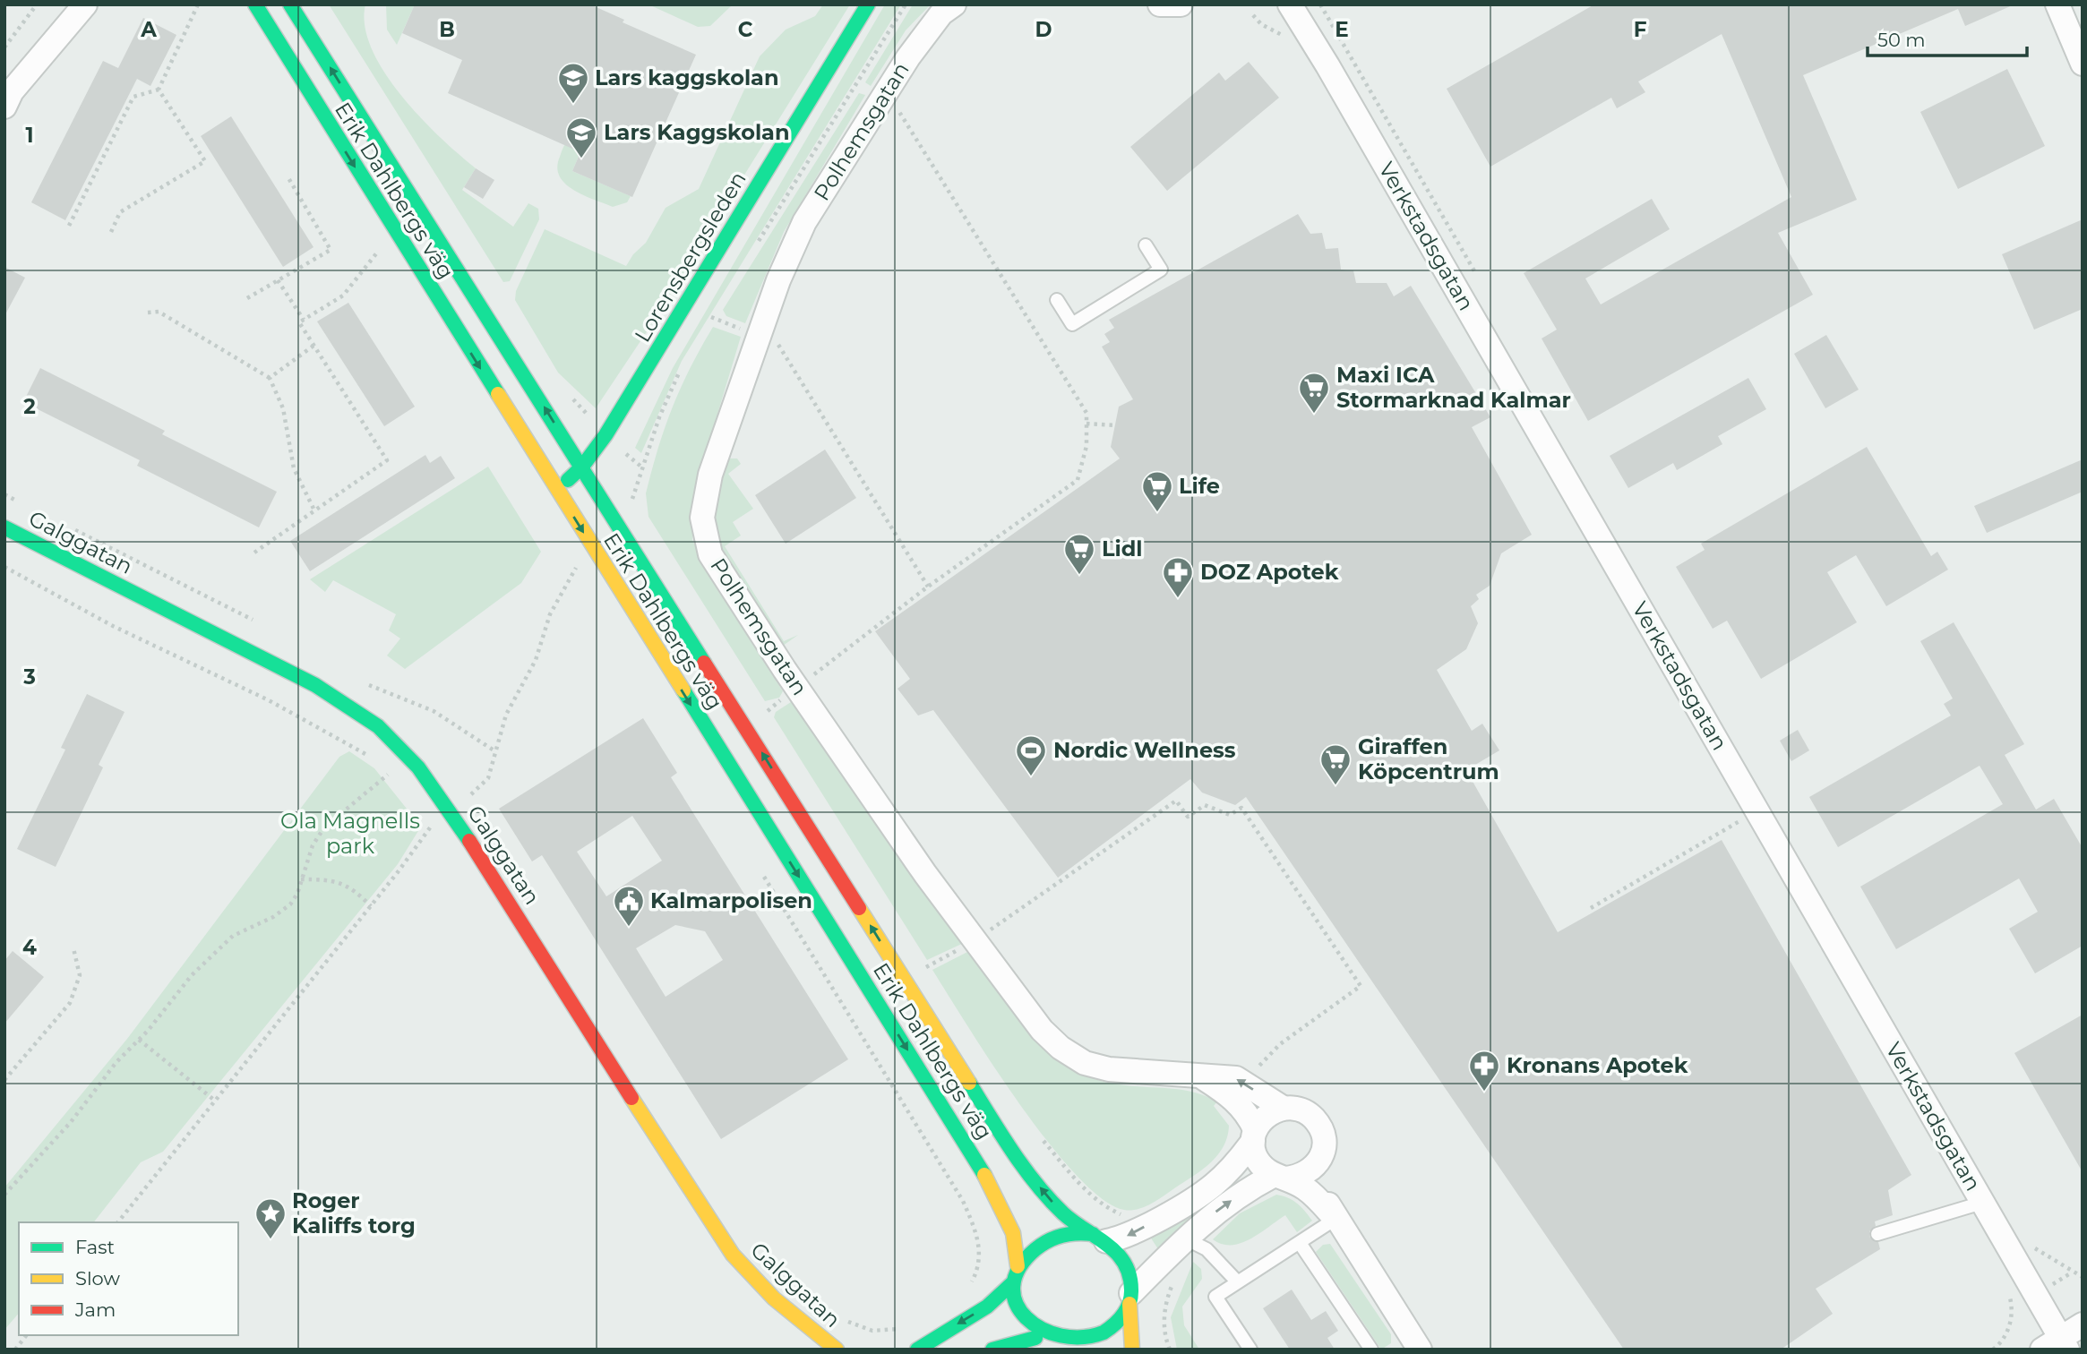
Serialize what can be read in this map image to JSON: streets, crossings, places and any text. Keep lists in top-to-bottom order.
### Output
{
  "streets": {
    "main road": ["Erik Dahlbergs väg", "Lorensbergsleden", "Galggatan"],
    "street": ["Polhemsgatan", "Verkstadsgatan"]
  },
  "crossings": [
    ["Erik Dahlbergs väg", "Lorensbergsleden"]
  ],
  "parks": ["Ola Magnells park"],
  "places": {
    "school or university": ["Lars kaggskolan", "Lars Kaggskolan"],
    "supermarket": [
      "Maxi ICA Stormarknad Kalmar",
      "Life",
      "Lidl",
      "Giraffen Köpcentrum"
    ],
    "pharmacy": ["DOZ Apotek", "Kronans Apotek"],
    "sports": ["Nordic Wellness"],
    "public building": ["Kalmarpolisen"],
    "place": ["Roger Kaliffs torg"]
  },
  "legend": ["Fast", "Slow", "Jam"],
  "scale_bar": "50 m",
  "grid": {
    "columns": [
      "A",
      "B",
      "C",
      "D",
      "E",
      "F"
    ],
    "rows": [
      "1",
      "2",
      "3",
      "4"
    ]
  }
}
